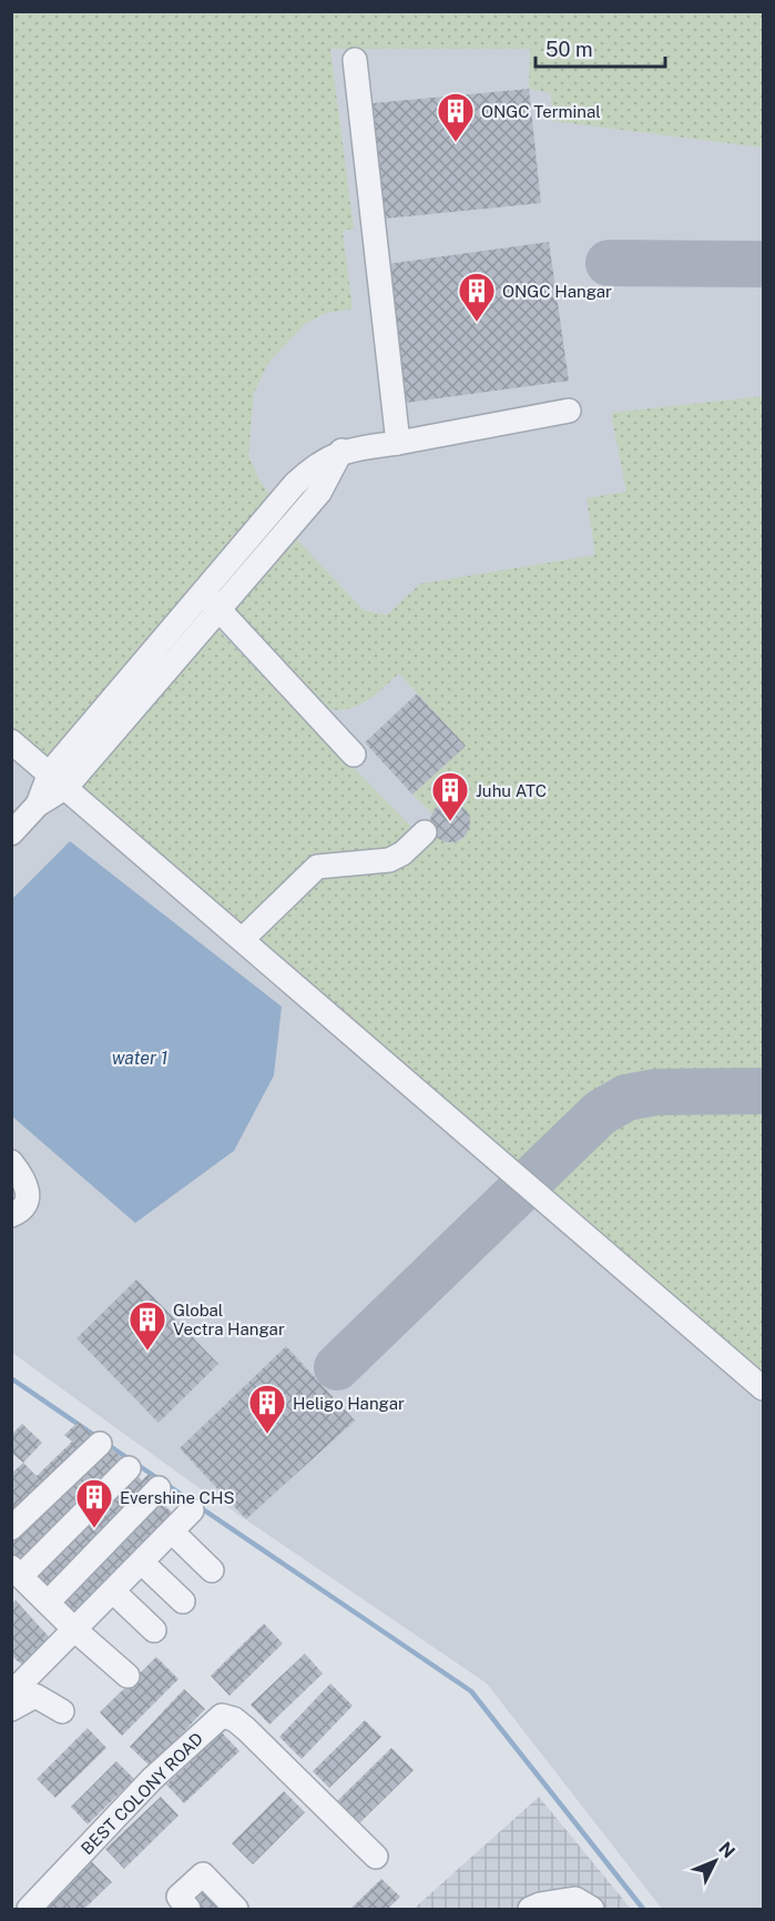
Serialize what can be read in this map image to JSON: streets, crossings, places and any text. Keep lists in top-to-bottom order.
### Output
{
  "streets": {
    "street": ["BEST COLONY ROAD"]
  },
  "water": ["water 1"],
  "places": {
    "building": [
      "ONGC Terminal",
      "ONGC Hangar",
      "Juhu ATC",
      "Global Vectra Hangar",
      "Heligo Hangar",
      "Evershine CHS"
    ]
  },
  "scale_bar": "50 m",
  "north": "top right"
}
